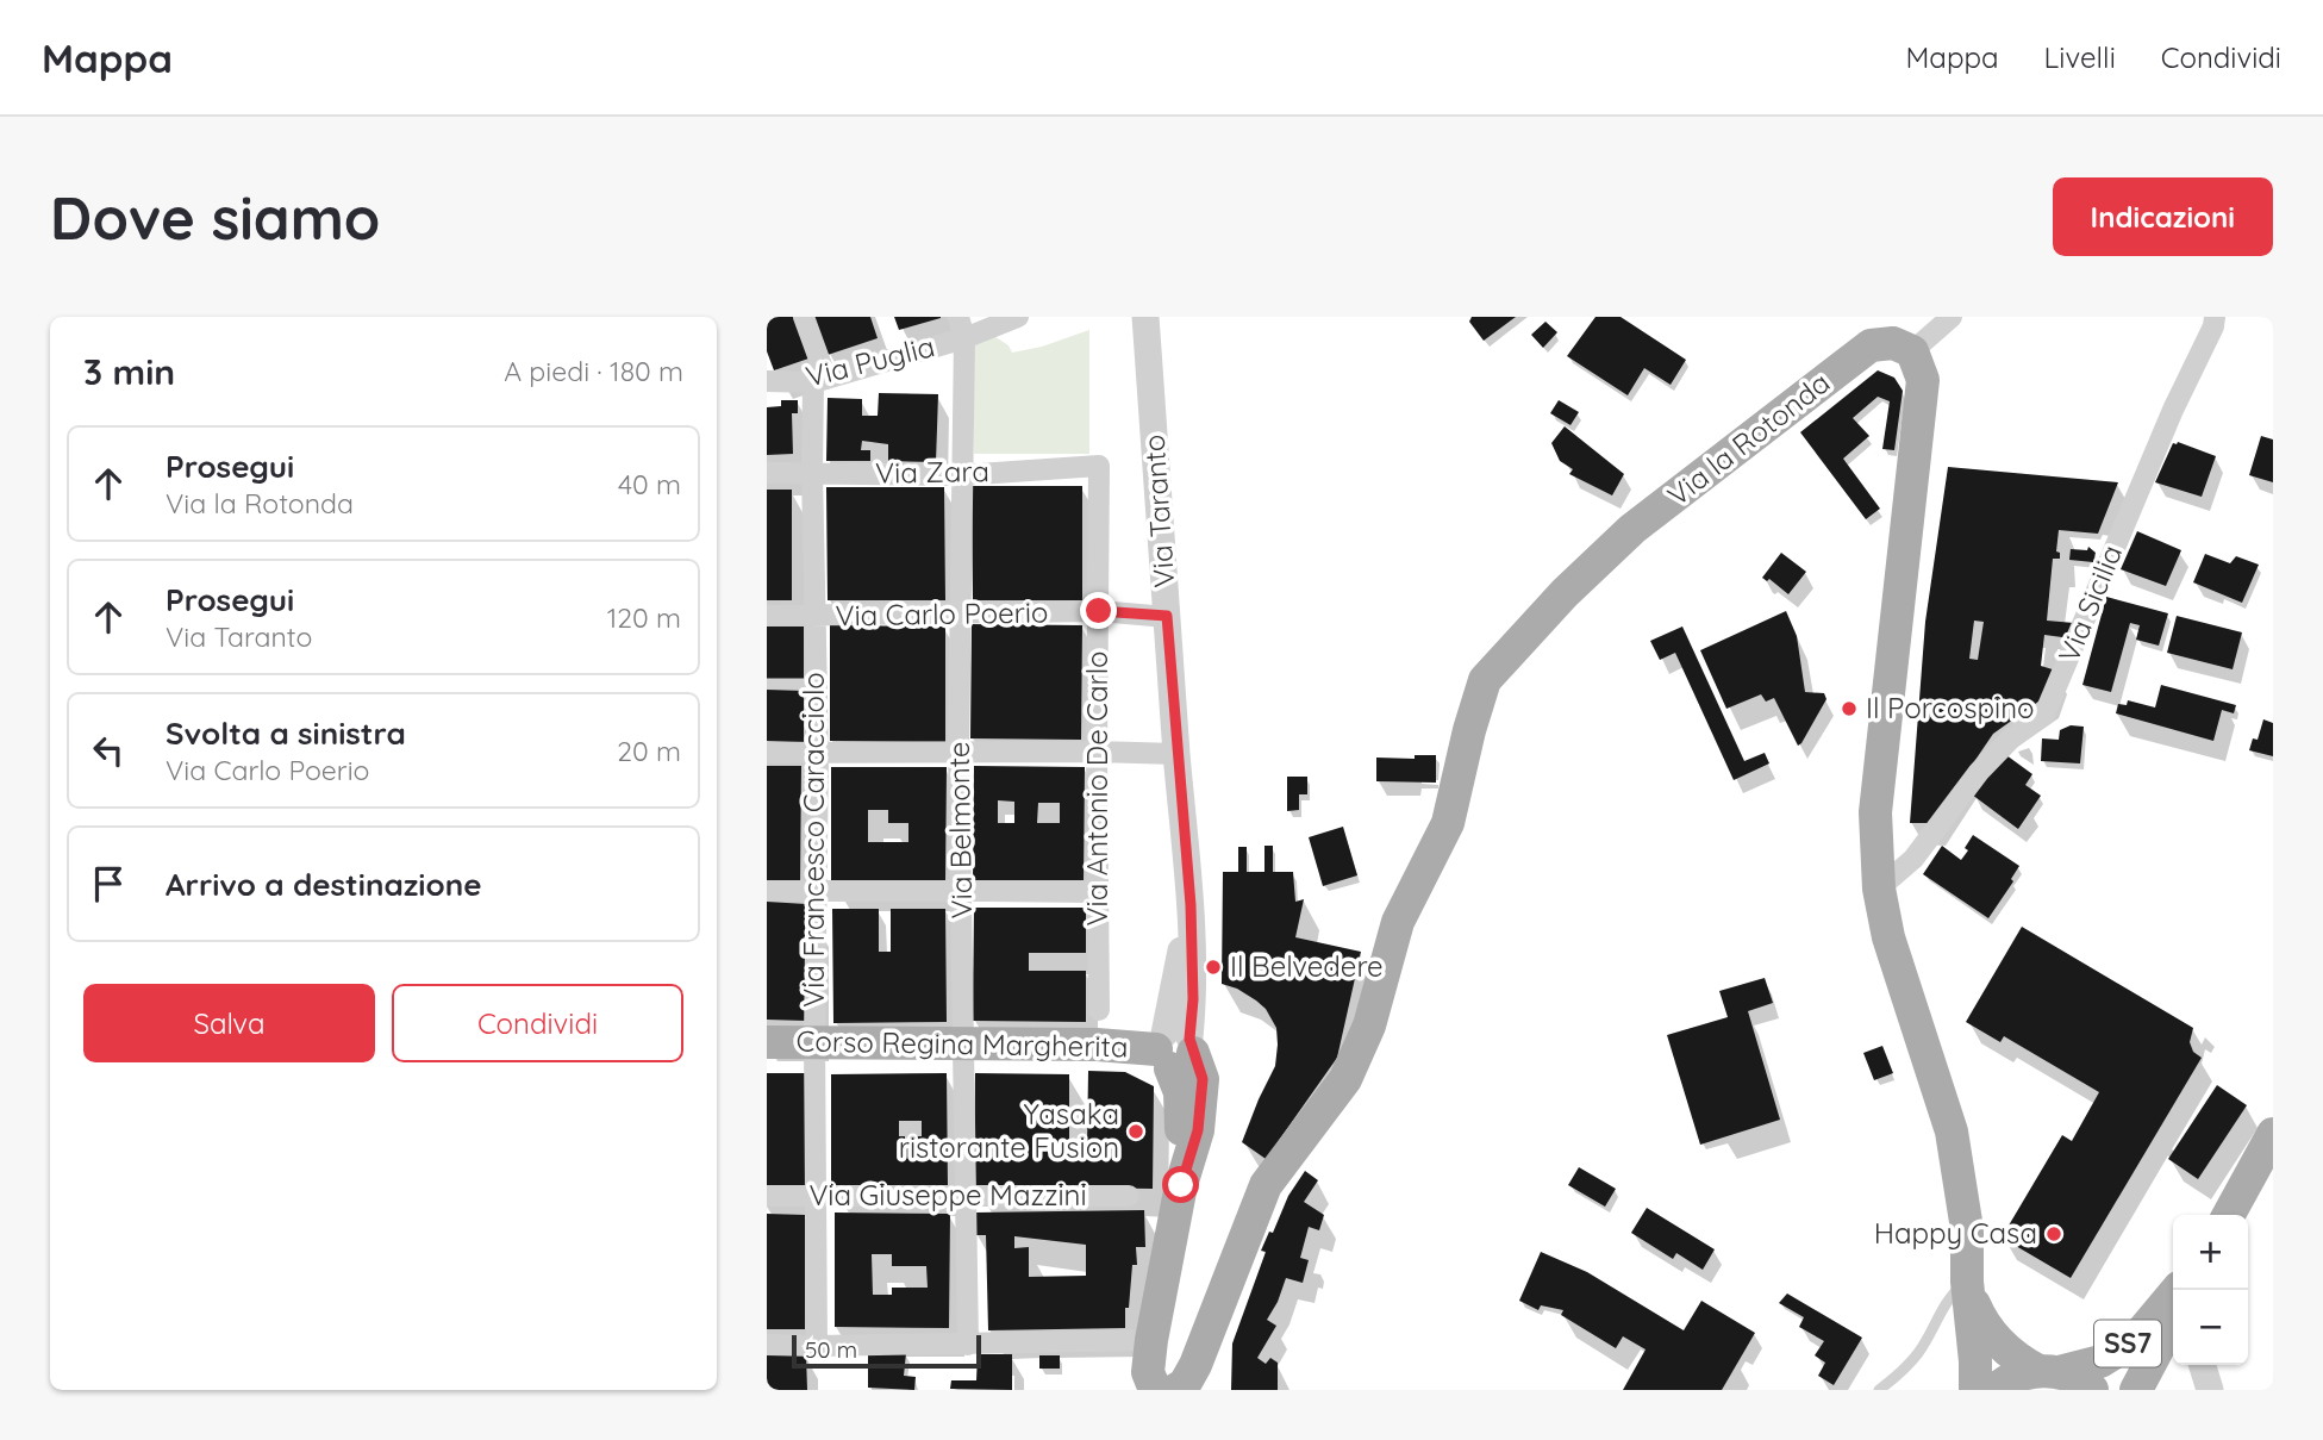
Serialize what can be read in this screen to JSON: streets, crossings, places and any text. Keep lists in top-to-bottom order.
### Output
{
  "streets": {
    "main road": ["Via la Rotonda", "Corso Regina Margherita", "SS7"],
    "street": [
      "Via Puglia",
      "Via Zara",
      "Via Taranto",
      "Via Sicilia",
      "Via Carlo Poerio",
      "Via Antonio De Carlo",
      "Via Belmonte",
      "Via Francesco Caracciolo",
      "Via Giuseppe Mazzini"
    ]
  },
  "crossings": [
    ["Via Puglia", "Via Belmonte"],
    ["Via Puglia", "Via Francesco Caracciolo"],
    ["Via Zara", "Via Antonio De Carlo"],
    ["Via Zara", "Via Belmonte"],
    ["Via Zara", "Via Francesco Caracciolo"],
    ["Via Taranto", "Via Carlo Poerio"],
    ["Via Taranto", "Corso Regina Margherita"],
    ["Via Carlo Poerio", "Via Antonio De Carlo"],
    ["Via Carlo Poerio", "Via Belmonte"],
    ["Via Carlo Poerio", "Via Francesco Caracciolo"],
    ["Via Belmonte", "Corso Regina Margherita"],
    ["Via Belmonte", "Via Giuseppe Mazzini"],
    ["Via Francesco Caracciolo", "Corso Regina Margherita"],
    ["Via Francesco Caracciolo", "Via Giuseppe Mazzini"]
  ],
  "places": [
    "Il Porcospino",
    "Il Belvedere",
    "Yasaka ristorante Fusion",
    "Happy Casa"
  ],
  "scale_bar": "50 m",
  "page": {
    "header": "Mappa",
    "nav": ["Mappa", "Livelli", "Condividi"],
    "buttons": [
      "Indicazioni",
      ["Salva", "Condividi"]
    ],
    "title": "Dove siamo",
    "heading": ["3 min", "A piedi · 180 m"],
    "list": [
      ["Prosegui", "Via la Rotonda", "40 m"],
      ["Prosegui", "Via Taranto", "120 m"],
      ["Svolta a sinistra", "Via Carlo Poerio", "20 m"],
      "Arrivo a destinazione"
    ],
    "map_buttons": ["+", "−"],
    "scale": "50 m"
  }
}
